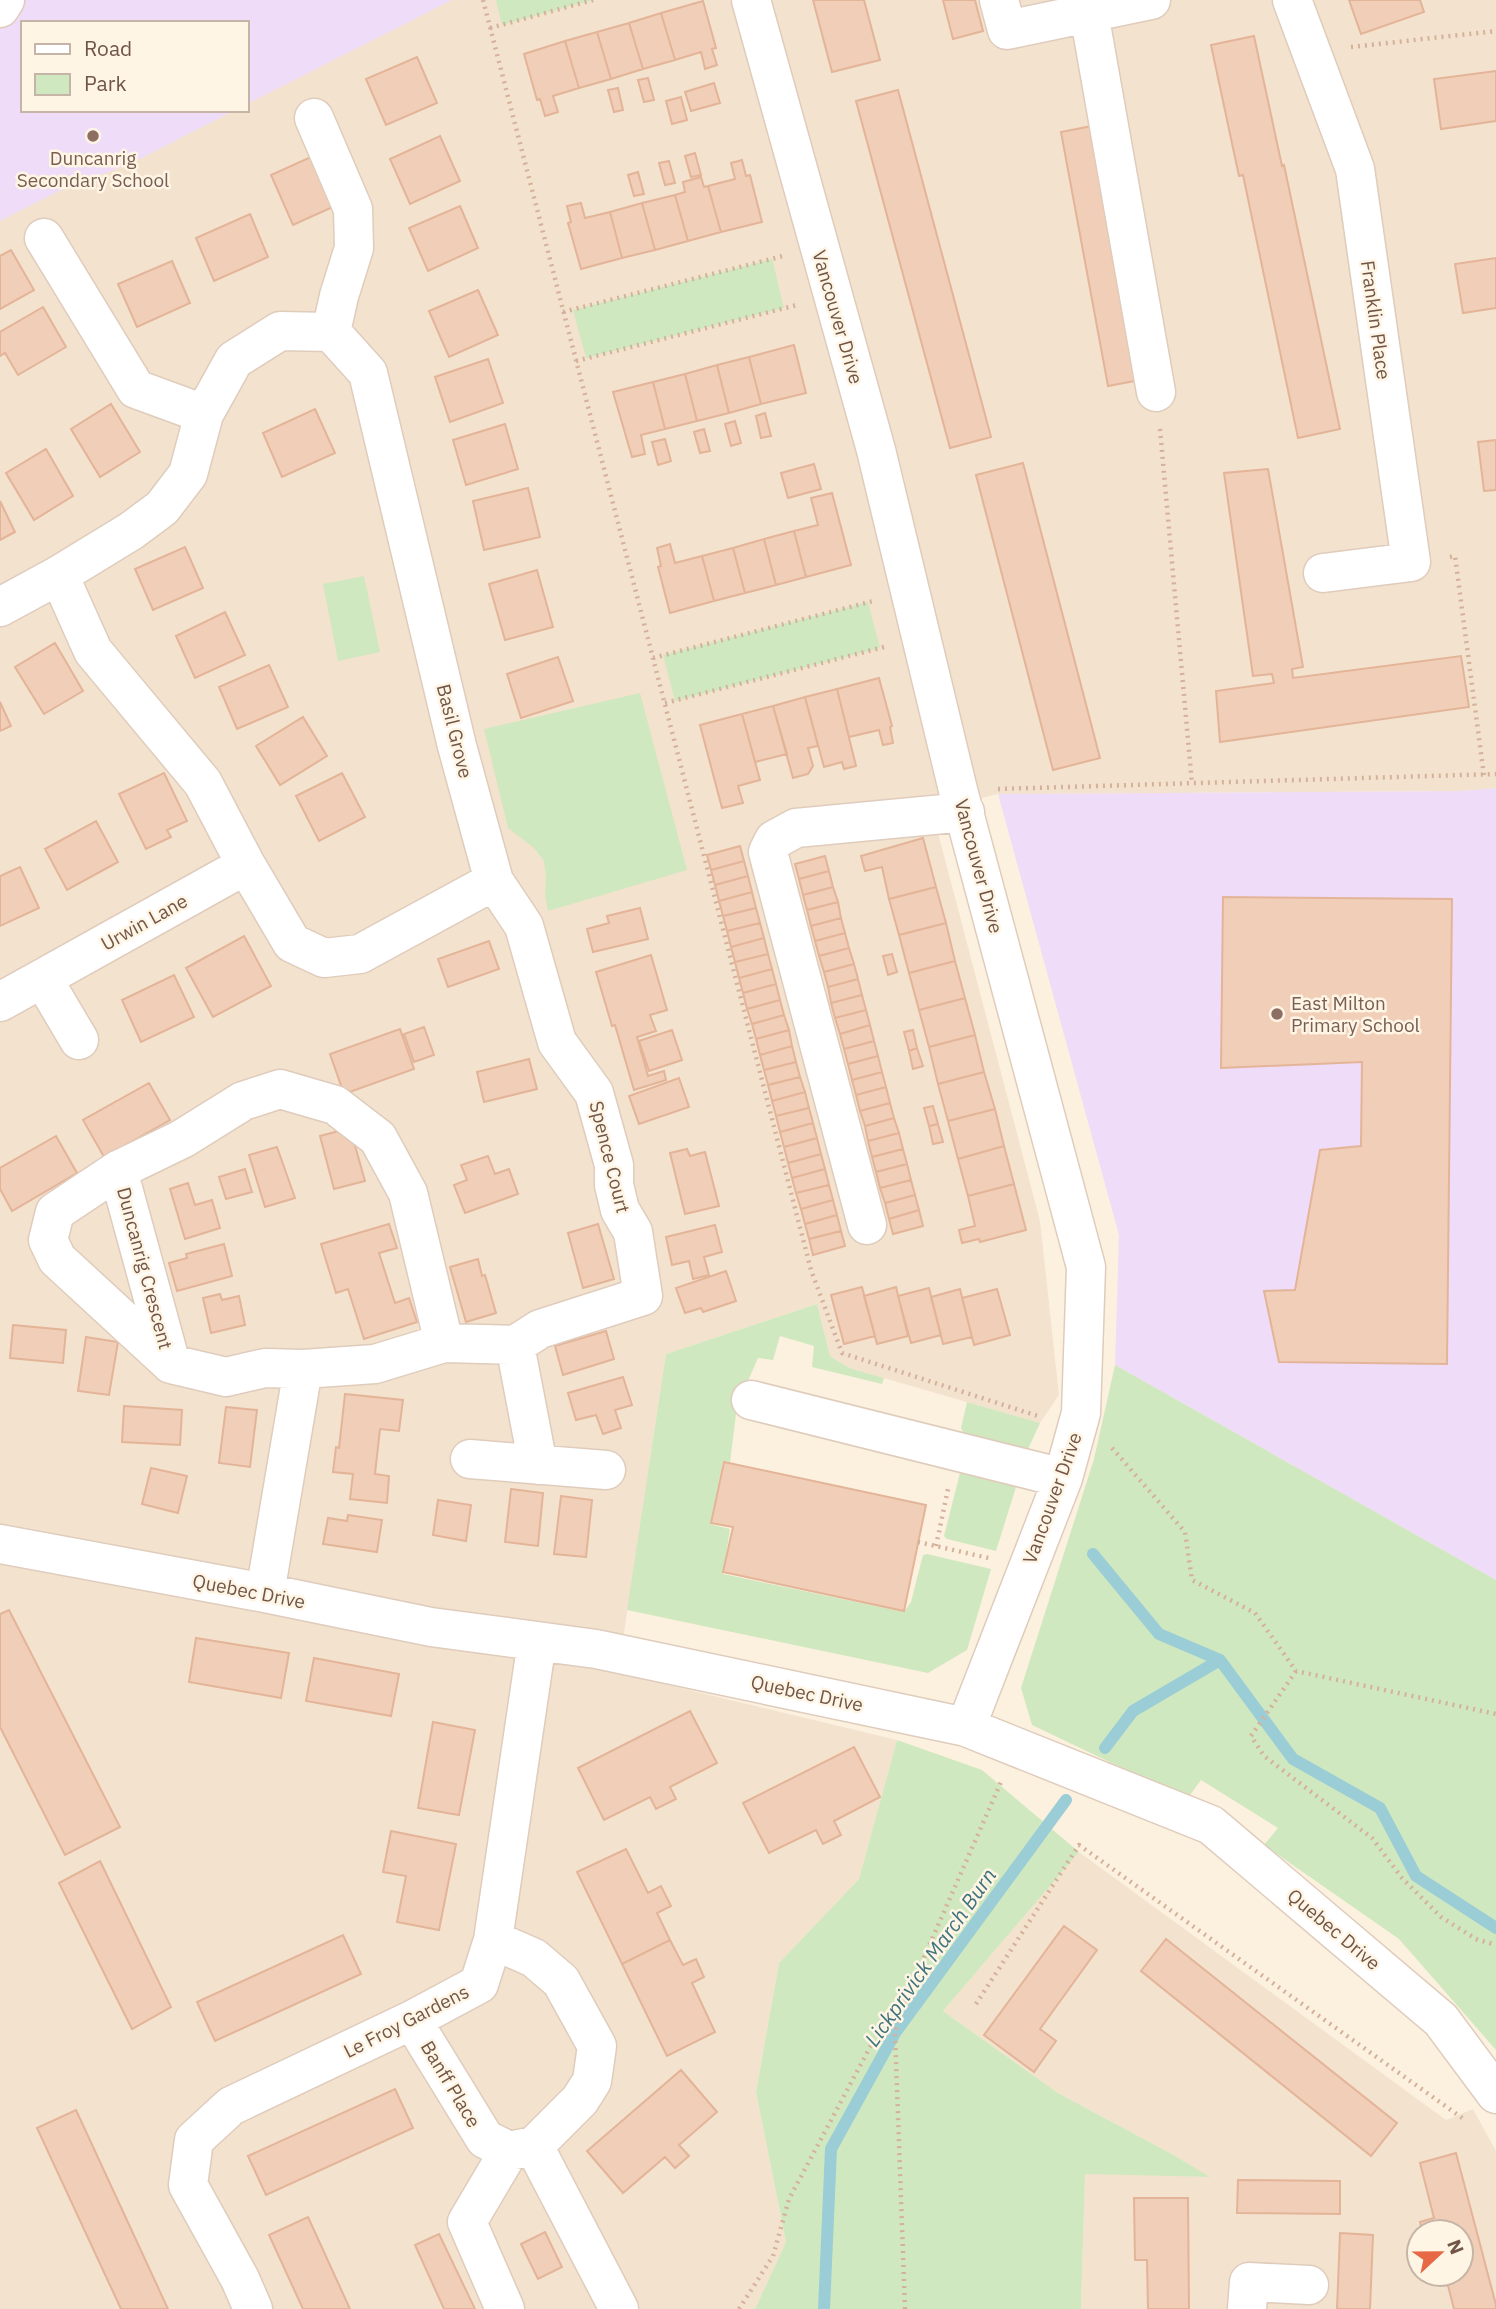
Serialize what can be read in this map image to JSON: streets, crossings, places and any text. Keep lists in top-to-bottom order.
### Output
{
  "streets": {
    "street": [
      "Vancouver Drive",
      "Franklin Place",
      "Basil Grove",
      "Urwin Lane",
      "Spence Court",
      "Duncanrig Crescent",
      "Quebec Drive",
      "Le Froy Gardens",
      "Banff Place"
    ]
  },
  "crossings": [
    ["Vancouver Drive", "Quebec Drive"],
    ["Basil Grove", "Spence Court"],
    ["Quebec Drive", "Le Froy Gardens"],
    ["Le Froy Gardens", "Banff Place"]
  ],
  "water": ["Lickprivick March Burn"],
  "places": ["Duncanrig Secondary School", "East Milton Primary School"],
  "legend": ["Road", "Park"],
  "north": "right"
}
